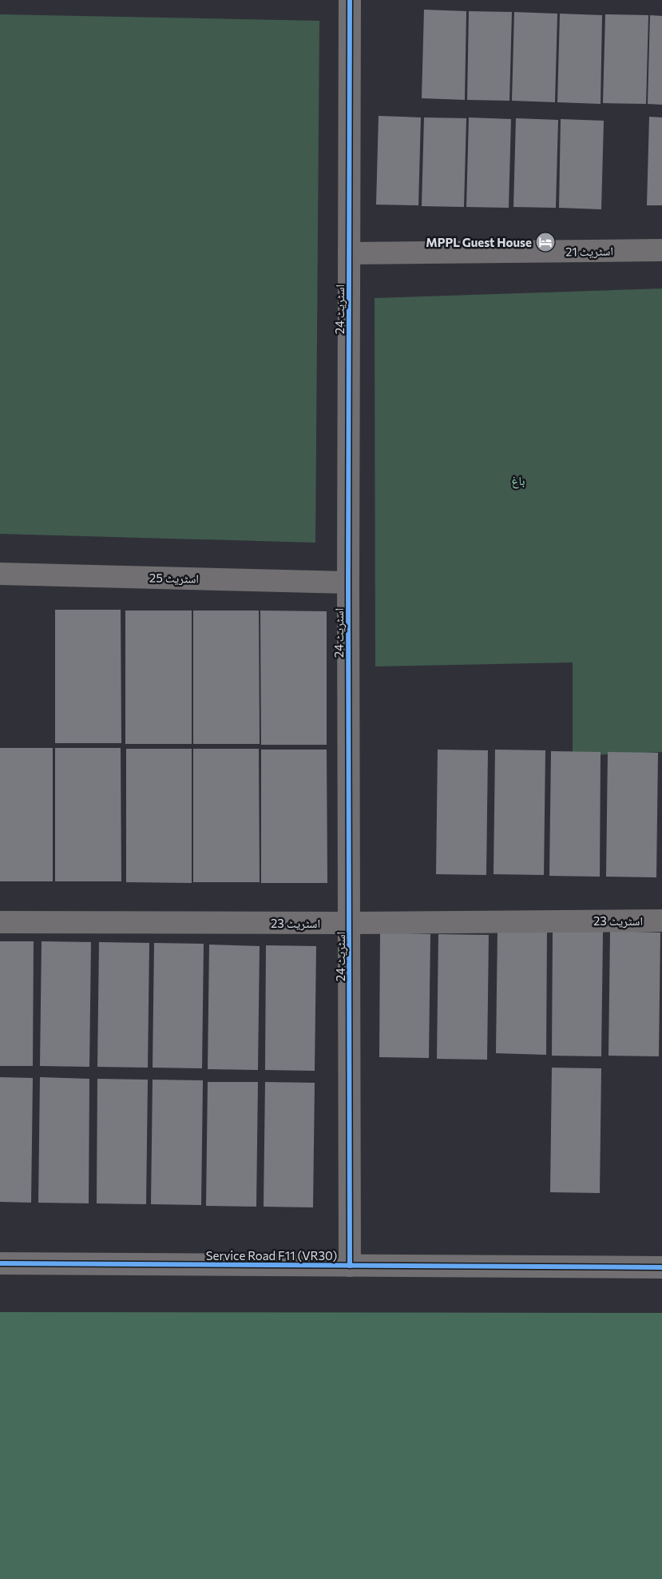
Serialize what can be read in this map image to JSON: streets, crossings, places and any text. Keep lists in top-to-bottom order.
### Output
{
  "streets": {
    "street": [
      "اسٹریٹ 21",
      "اسٹریٹ 24",
      "اسٹریٹ 25",
      "اسٹریٹ 23",
      "Service Road F11 (VR30)"
    ]
  },
  "crossings": [
    ["اسٹریٹ 21", "اسٹریٹ 24"],
    ["اسٹریٹ 24", "اسٹریٹ 25"],
    ["اسٹریٹ 24", "اسٹریٹ 23"],
    ["اسٹریٹ 24", "Service Road F11 (VR30)"]
  ],
  "parks": ["باغ"],
  "places": {
    "hotel": ["MPPL Guest House"]
  }
}
